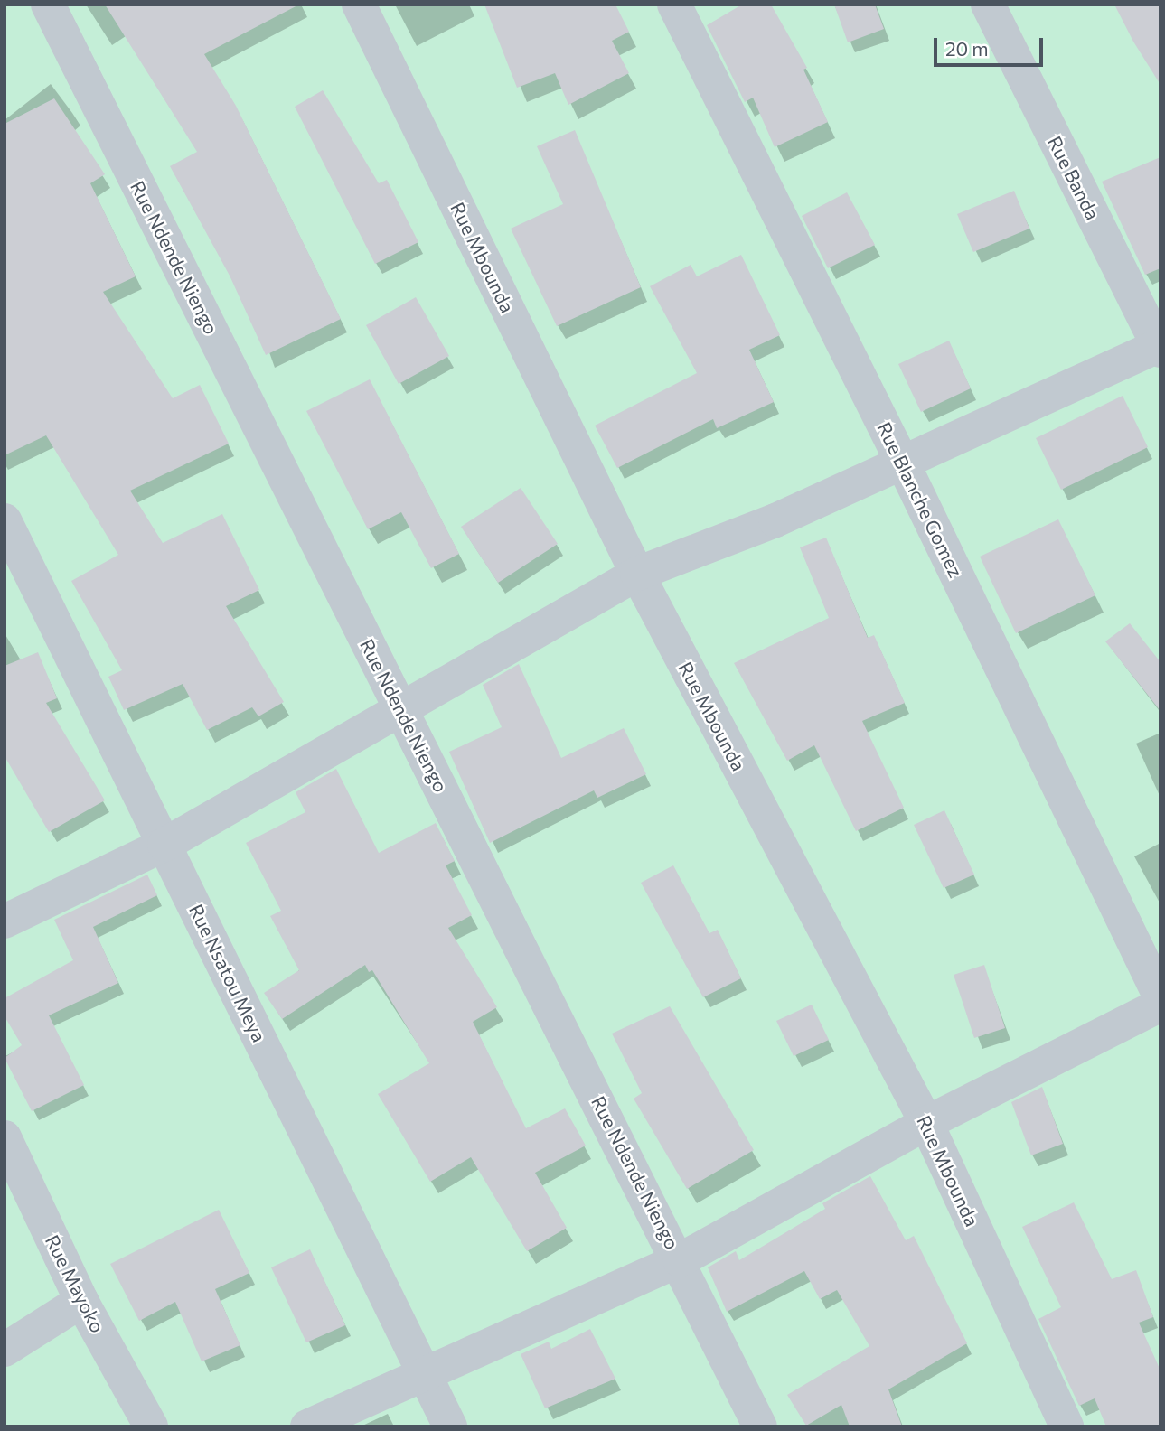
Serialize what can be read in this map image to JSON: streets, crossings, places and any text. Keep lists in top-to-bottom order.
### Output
{
  "streets": {
    "street": [
      "Rue Banda",
      "Rue Ndende Niengo",
      "Rue Mbounda",
      "Rue Blanche Gomez",
      "Rue Nsatou Meya",
      "Rue Mayoko"
    ]
  },
  "scale_bar": "20 m"
}
